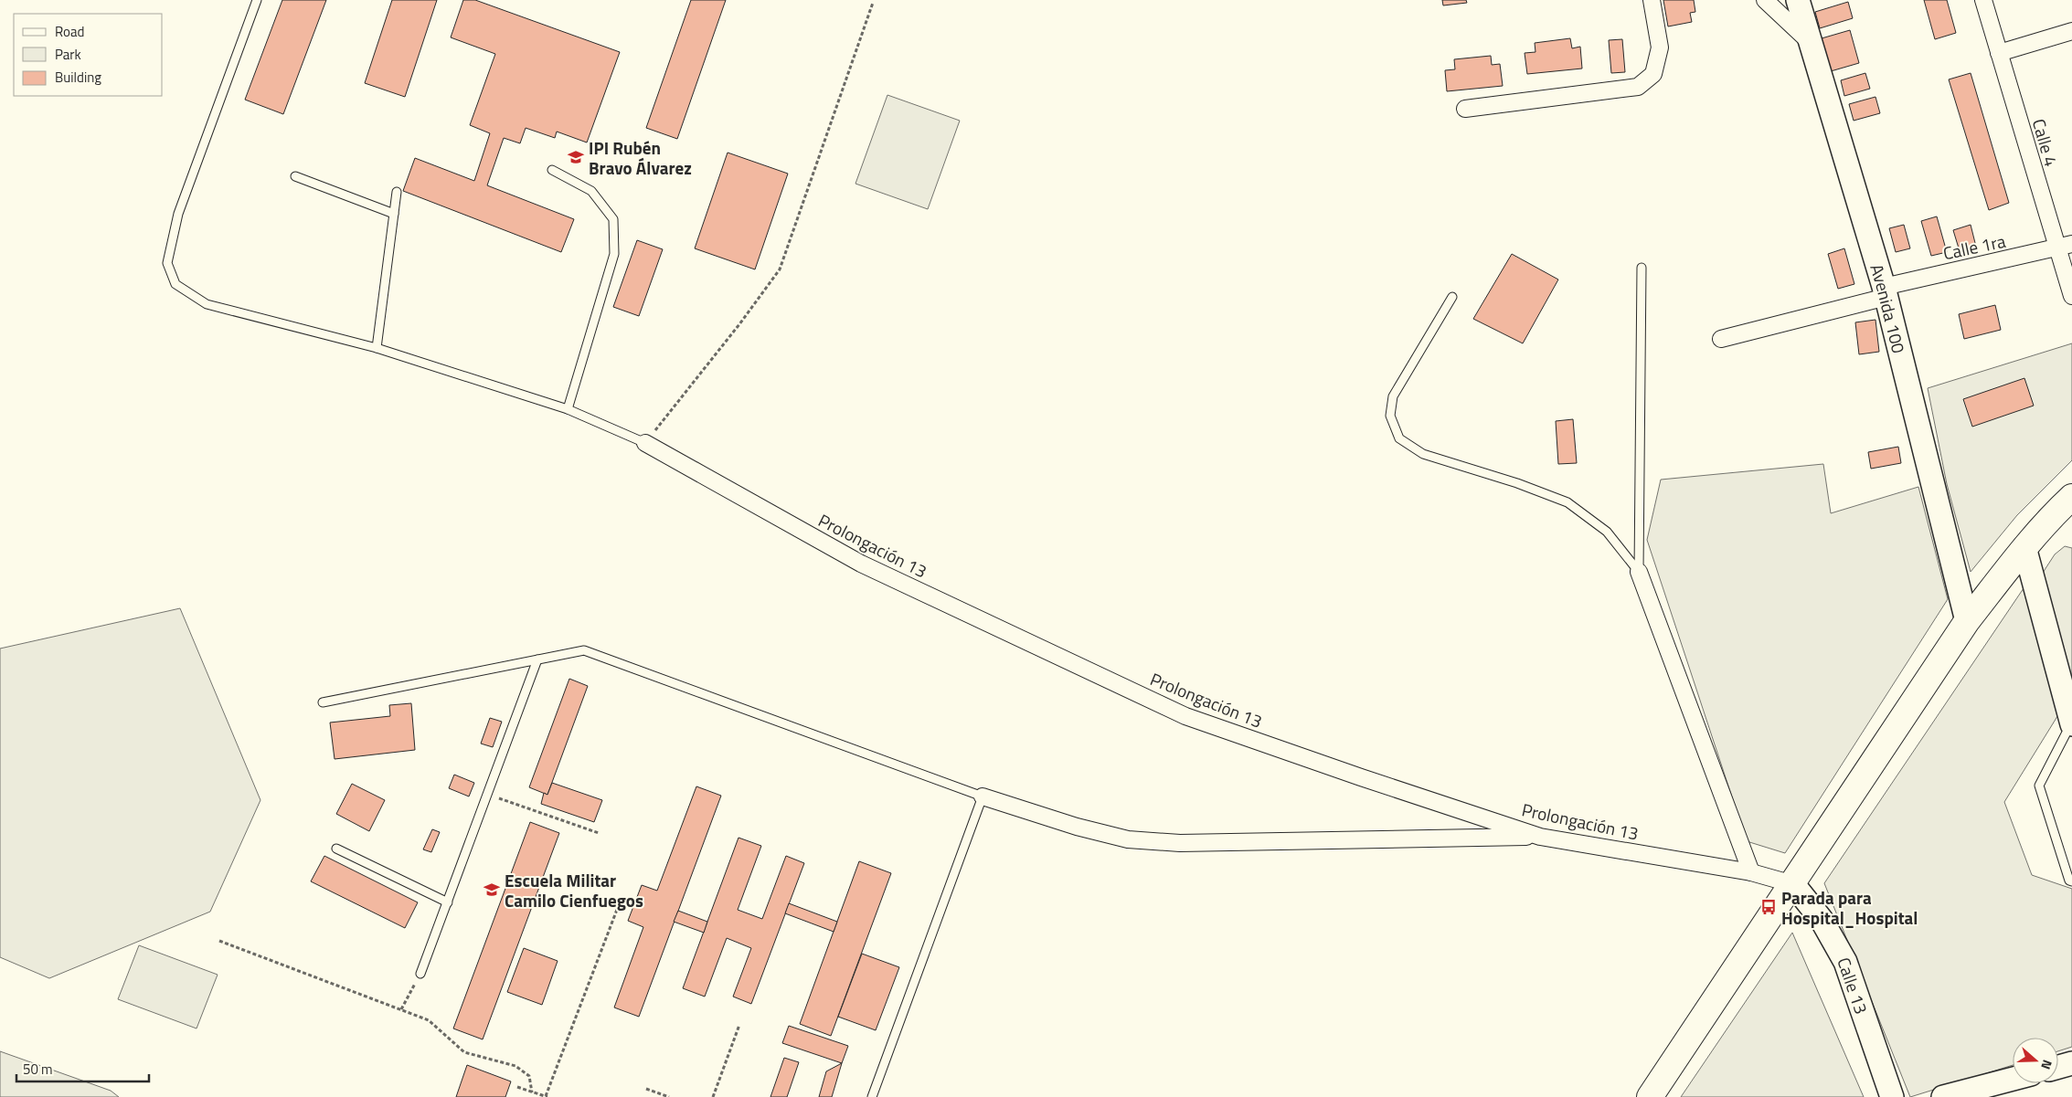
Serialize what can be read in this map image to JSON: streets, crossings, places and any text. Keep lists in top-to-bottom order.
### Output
{
  "streets": {
    "street": [
      "Calle 4",
      "Calle 1ra",
      "Avenida 100",
      "Prolongación 13",
      "Calle 13"
    ]
  },
  "crossings": [
    ["Calle 4", "Calle 1ra"],
    ["Calle 1ra", "Avenida 100"],
    ["Prolongación 13", "Calle 13"]
  ],
  "places": {
    "school or university": ["IPI Rubén Bravo Álvarez", "Escuela Militar Camilo Cienfuegos"],
    "bus stop": ["Parada para Hospital_Hospital"]
  },
  "legend": ["Road", "Park", "Building"],
  "scale_bar": "50 m",
  "north": "right"
}
